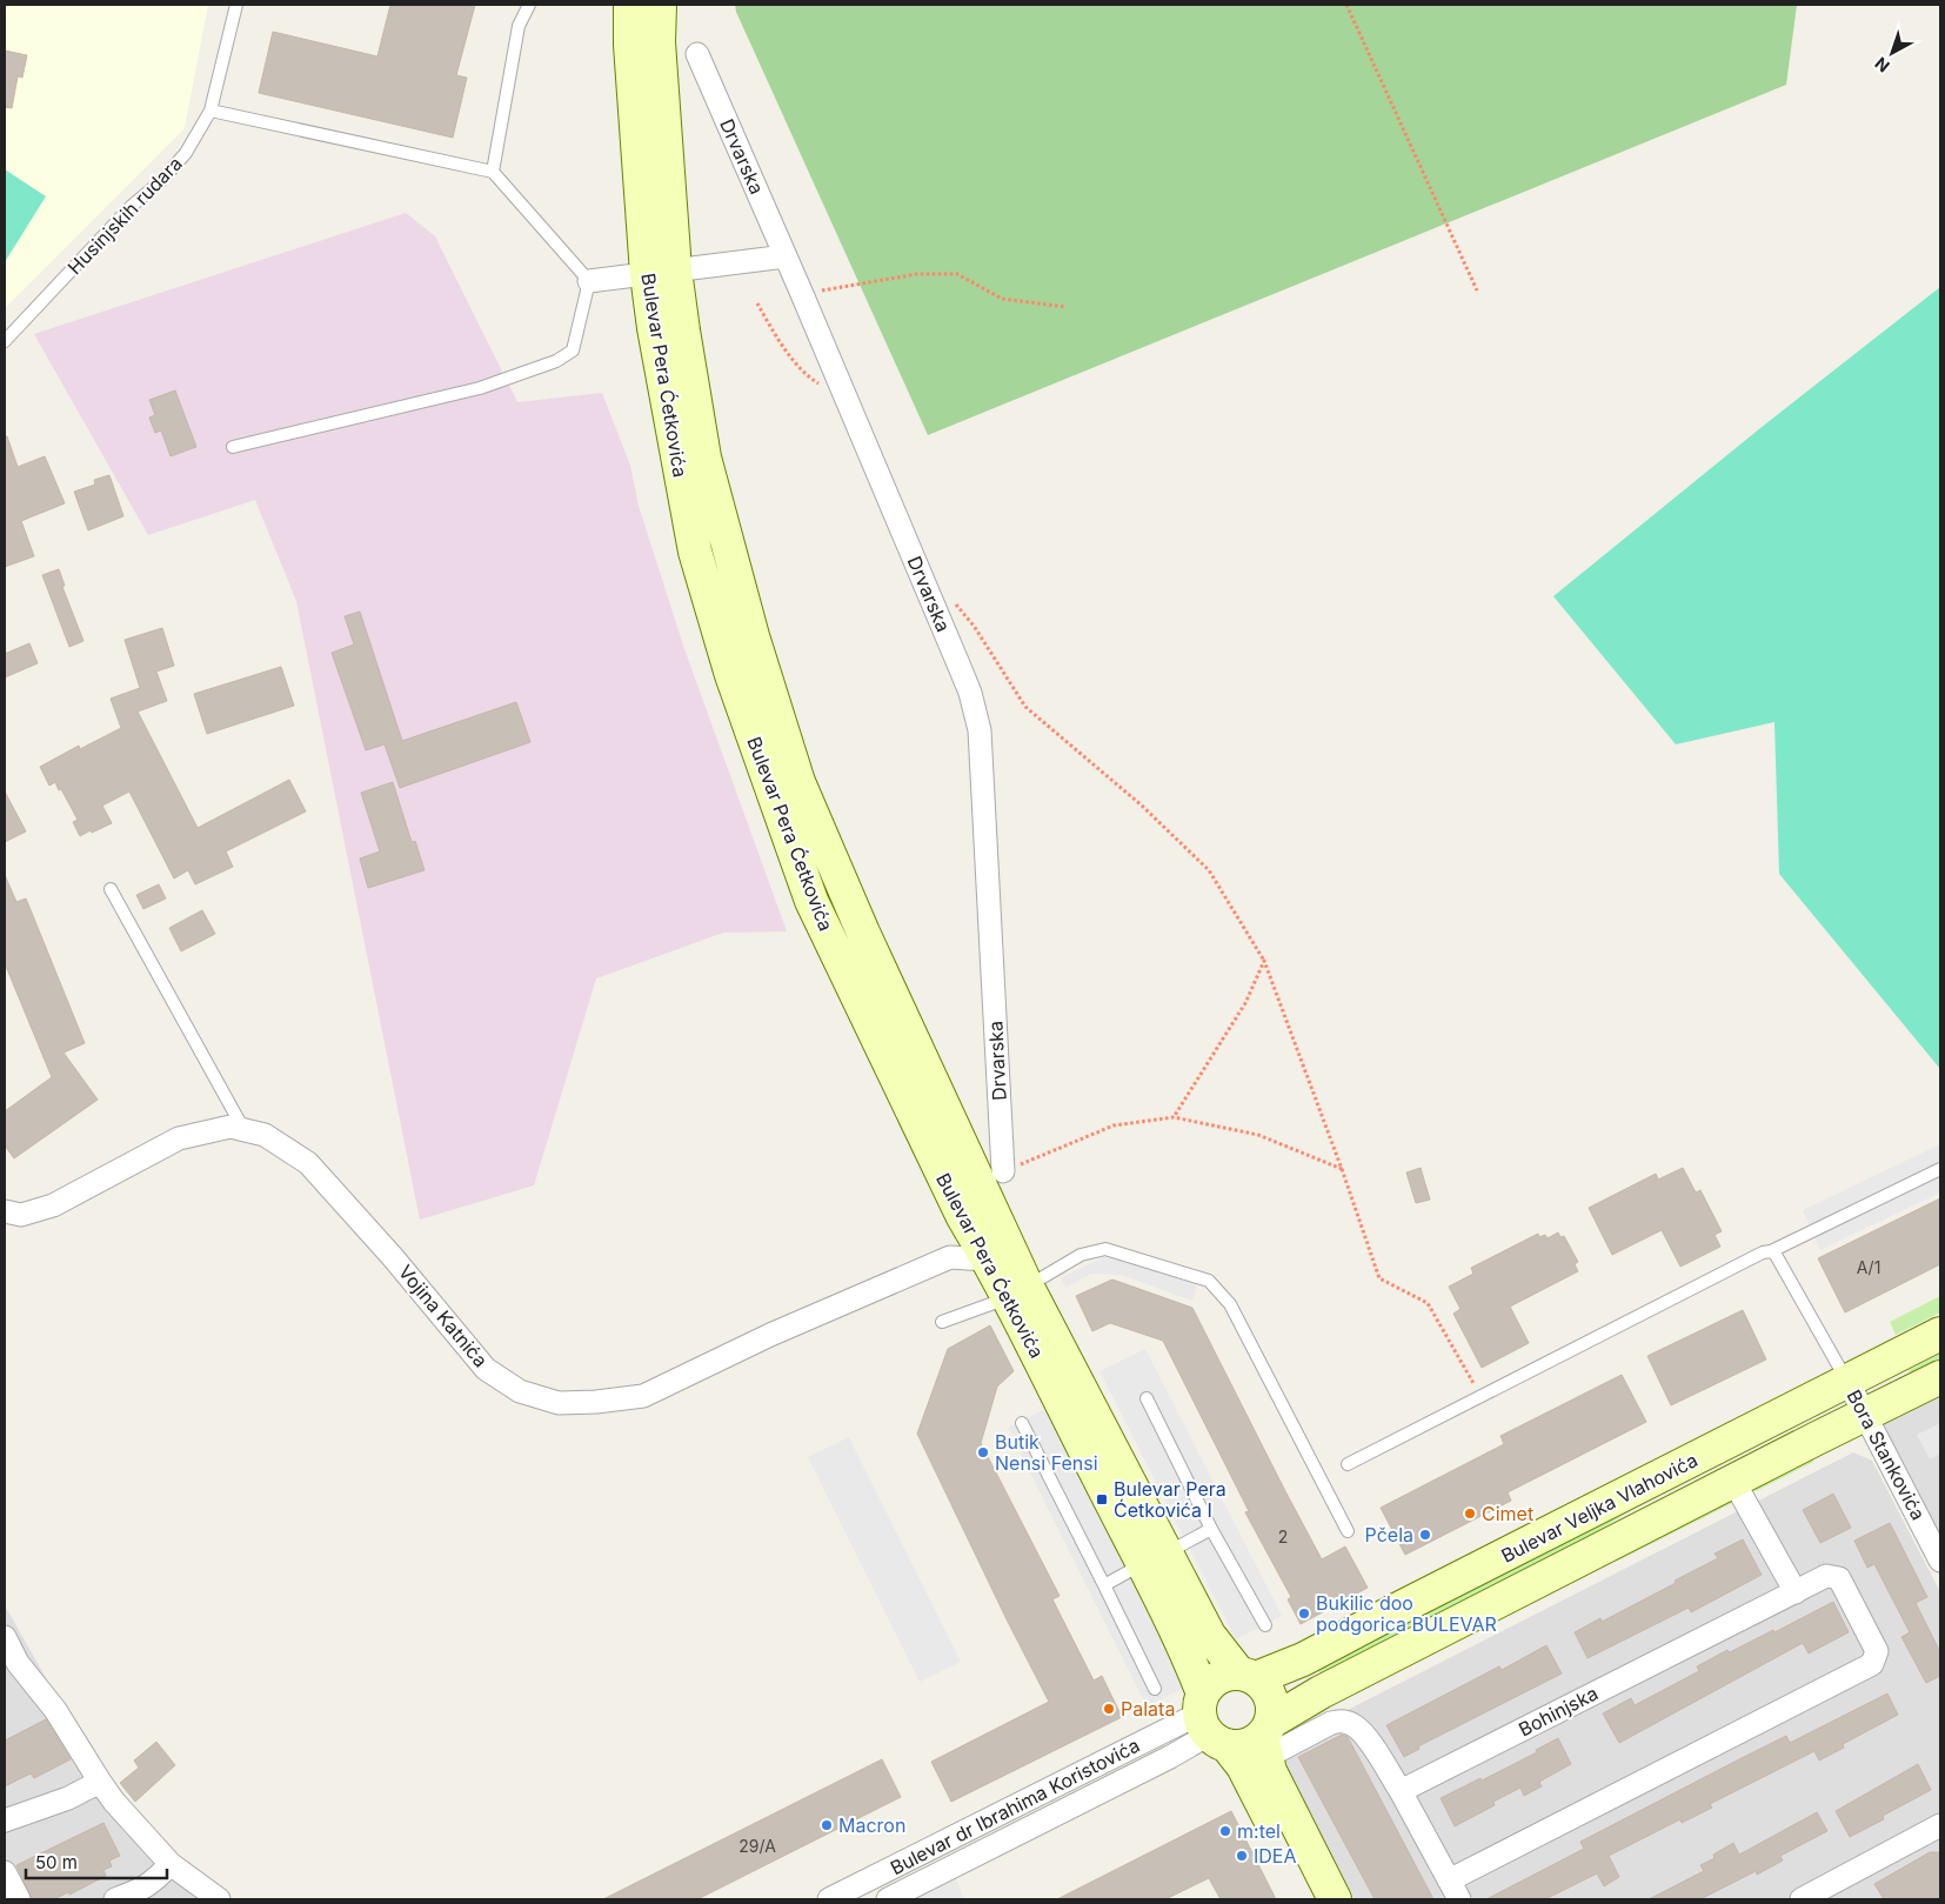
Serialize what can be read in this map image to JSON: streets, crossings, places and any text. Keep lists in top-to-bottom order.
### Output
{
  "streets": {
    "main road": ["Bulevar Pera Ćetkovića", "Bulevar Veljka Vlahovića"],
    "street": [
      "Drvarska",
      "Vojina Katnića",
      "Bora Stankovića",
      "Bohinjska",
      "Bulevar dr Ibrahima Koristovića"
    ],
    "lane": ["Husinjskih rudara"]
  },
  "crossings": [
    ["Bulevar Pera Ćetkovića", "Vojina Katnića"],
    ["Bulevar Pera Ćetkovića", "Bulevar Veljka Vlahovića"],
    ["Bulevar Pera Ćetkovića", "Bulevar dr Ibrahima Koristovića"],
    ["Bora Stankovića", "Bulevar Veljka Vlahovića"],
    ["Bulevar Veljka Vlahovića", "Bulevar dr Ibrahima Koristovića"]
  ],
  "places": {
    "other": [
      "Butik Nensi Fensi",
      "Cimet",
      "Pčela",
      "Bukilic doo podgorica BULEVAR",
      "Palata",
      "Macron",
      "m:tel",
      "IDEA"
    ],
    "transit": ["Bulevar Pera Ćetkovića I"]
  },
  "house_numbers": ["A/1", "2", "29/A"],
  "scale_bar": "50 m",
  "north": "bottom left"
}
